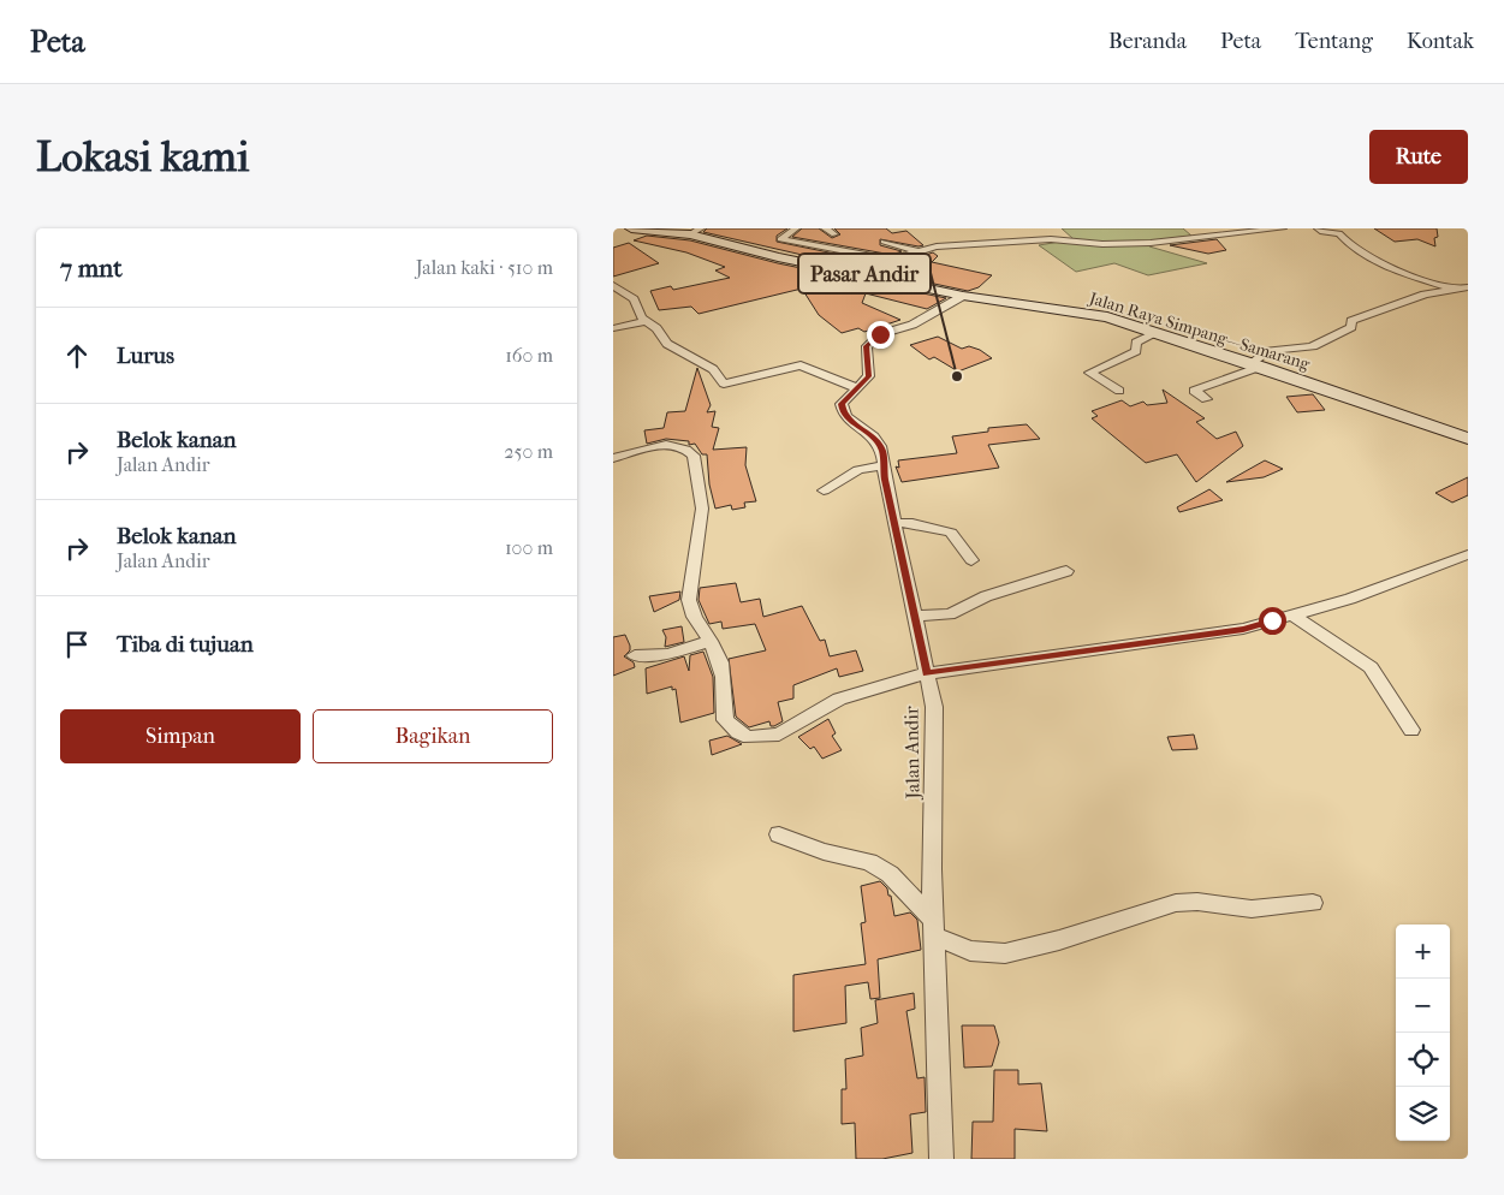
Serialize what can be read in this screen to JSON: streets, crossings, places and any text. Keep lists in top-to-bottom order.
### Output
{
  "streets": {
    "main road": ["Jalan Raya Simpang—Samarang"],
    "street": ["Jalan Andir"]
  },
  "crossings": [
    ["Jalan Raya Simpang—Samarang", "Jalan Andir"]
  ],
  "places": ["Pasar Andir"],
  "page": {
    "header": "Peta",
    "nav": [
      "Beranda",
      "Peta",
      "Tentang",
      "Kontak"
    ],
    "buttons": [
      "Rute",
      ["Simpan", "Bagikan"]
    ],
    "title": "Lokasi kami",
    "heading": ["7 mnt", "Jalan kaki · 510 m"],
    "list": [
      ["Lurus", "160 m"],
      ["Belok kanan", "Jalan Andir", "250 m"],
      ["Belok kanan", "Jalan Andir", "100 m"],
      "Tiba di tujuan"
    ],
    "map_buttons": ["+", "−"]
  }
}
